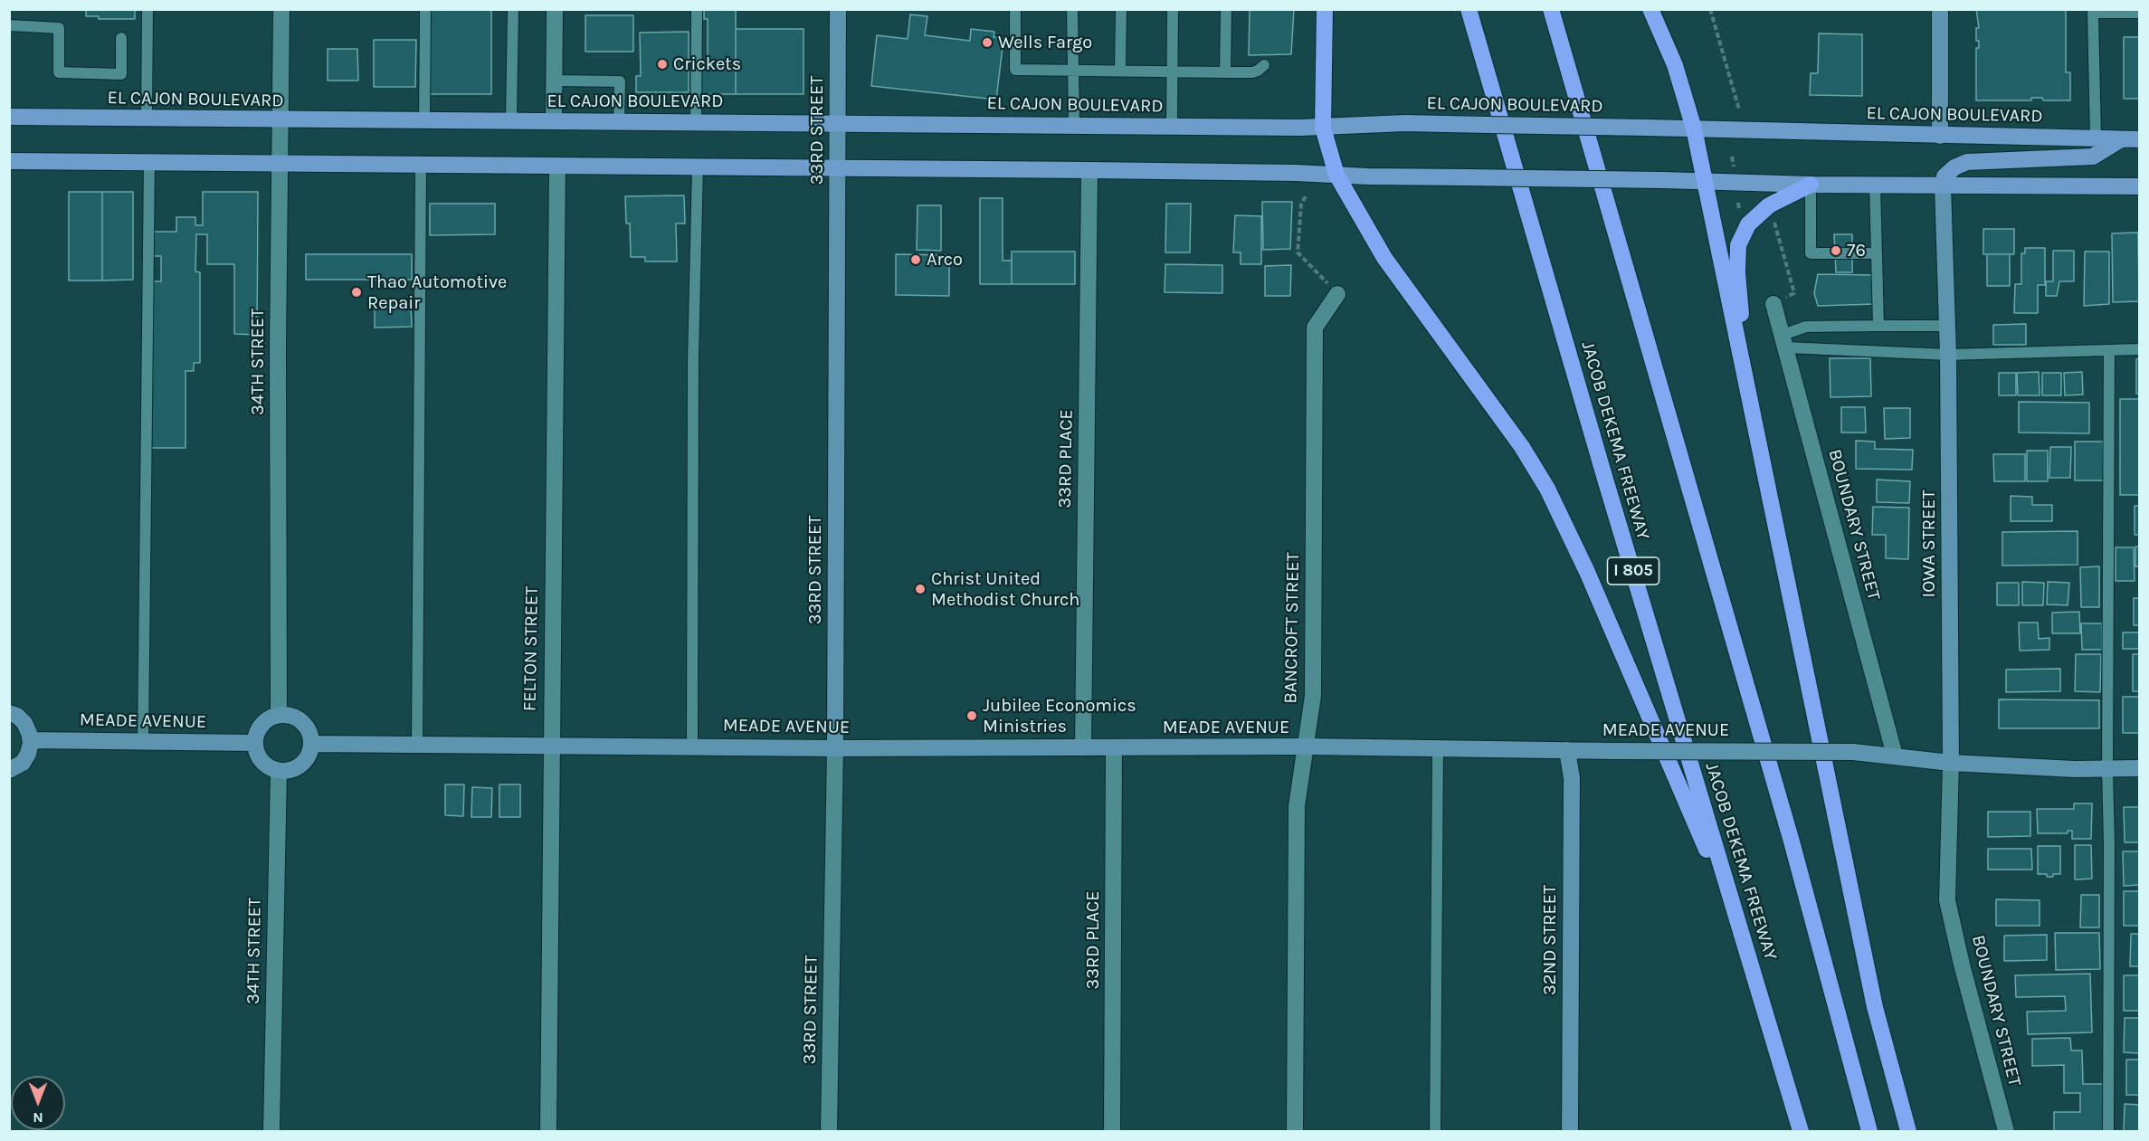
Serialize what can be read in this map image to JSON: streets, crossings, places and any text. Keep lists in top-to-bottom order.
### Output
{
  "streets": {
    "highway": ["JACOB DEKEMA FREEWAY", "I 805"],
    "main road": [
      "EL CAJON BOULEVARD",
      "33RD STREET",
      "IOWA STREET",
      "MEADE AVENUE",
      "32ND STREET"
    ],
    "street": [
      "34TH STREET",
      "33RD PLACE",
      "BOUNDARY STREET",
      "BANCROFT STREET",
      "FELTON STREET"
    ]
  },
  "crossings": [
    ["EL CAJON BOULEVARD", "33RD STREET"],
    ["EL CAJON BOULEVARD", "34TH STREET"],
    ["33RD STREET", "MEADE AVENUE"],
    ["34TH STREET", "MEADE AVENUE"],
    ["33RD PLACE", "MEADE AVENUE"],
    ["BOUNDARY STREET", "IOWA STREET"],
    ["BOUNDARY STREET", "MEADE AVENUE"],
    ["IOWA STREET", "MEADE AVENUE"],
    ["BANCROFT STREET", "MEADE AVENUE"],
    ["FELTON STREET", "MEADE AVENUE"],
    ["MEADE AVENUE", "32ND STREET"]
  ],
  "places": [
    "Wells Fargo",
    "Crickets",
    "76",
    "Arco",
    "Thao Automotive Repair",
    "Christ United Methodist Church",
    "Jubilee Economics Ministries"
  ],
  "north": "bottom"
}
